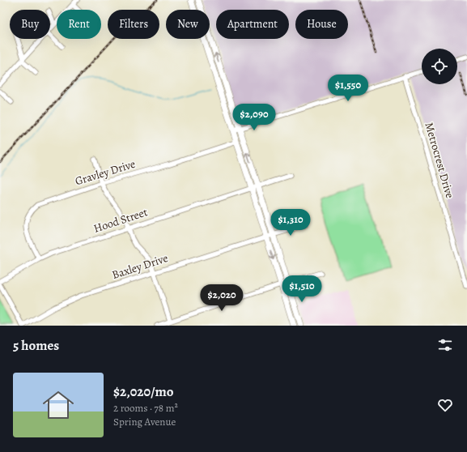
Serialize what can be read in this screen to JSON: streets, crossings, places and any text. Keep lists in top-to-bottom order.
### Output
{
  "streets": {
    "street": [
      "Metrocrest Drive",
      "Gravley Drive",
      "Hood Street",
      "Baxley Drive"
    ]
  },
  "crossings": [
    ["Gravley Drive", "Hood Street"]
  ],
  "page": {
    "chip": [
      "Buy",
      "Rent",
      "Filters",
      "New",
      "Apartment",
      "House"
    ],
    "price": [
      "$1,550",
      "$2,090",
      "$1,310",
      "$1,510",
      "$2,020"
    ],
    "heading": "5 homes",
    "list": [
      {
        "name": "$2,020/mo",
        "note": "2 rooms · 78 m² · Spring Avenue"
      }
    ]
  }
}
